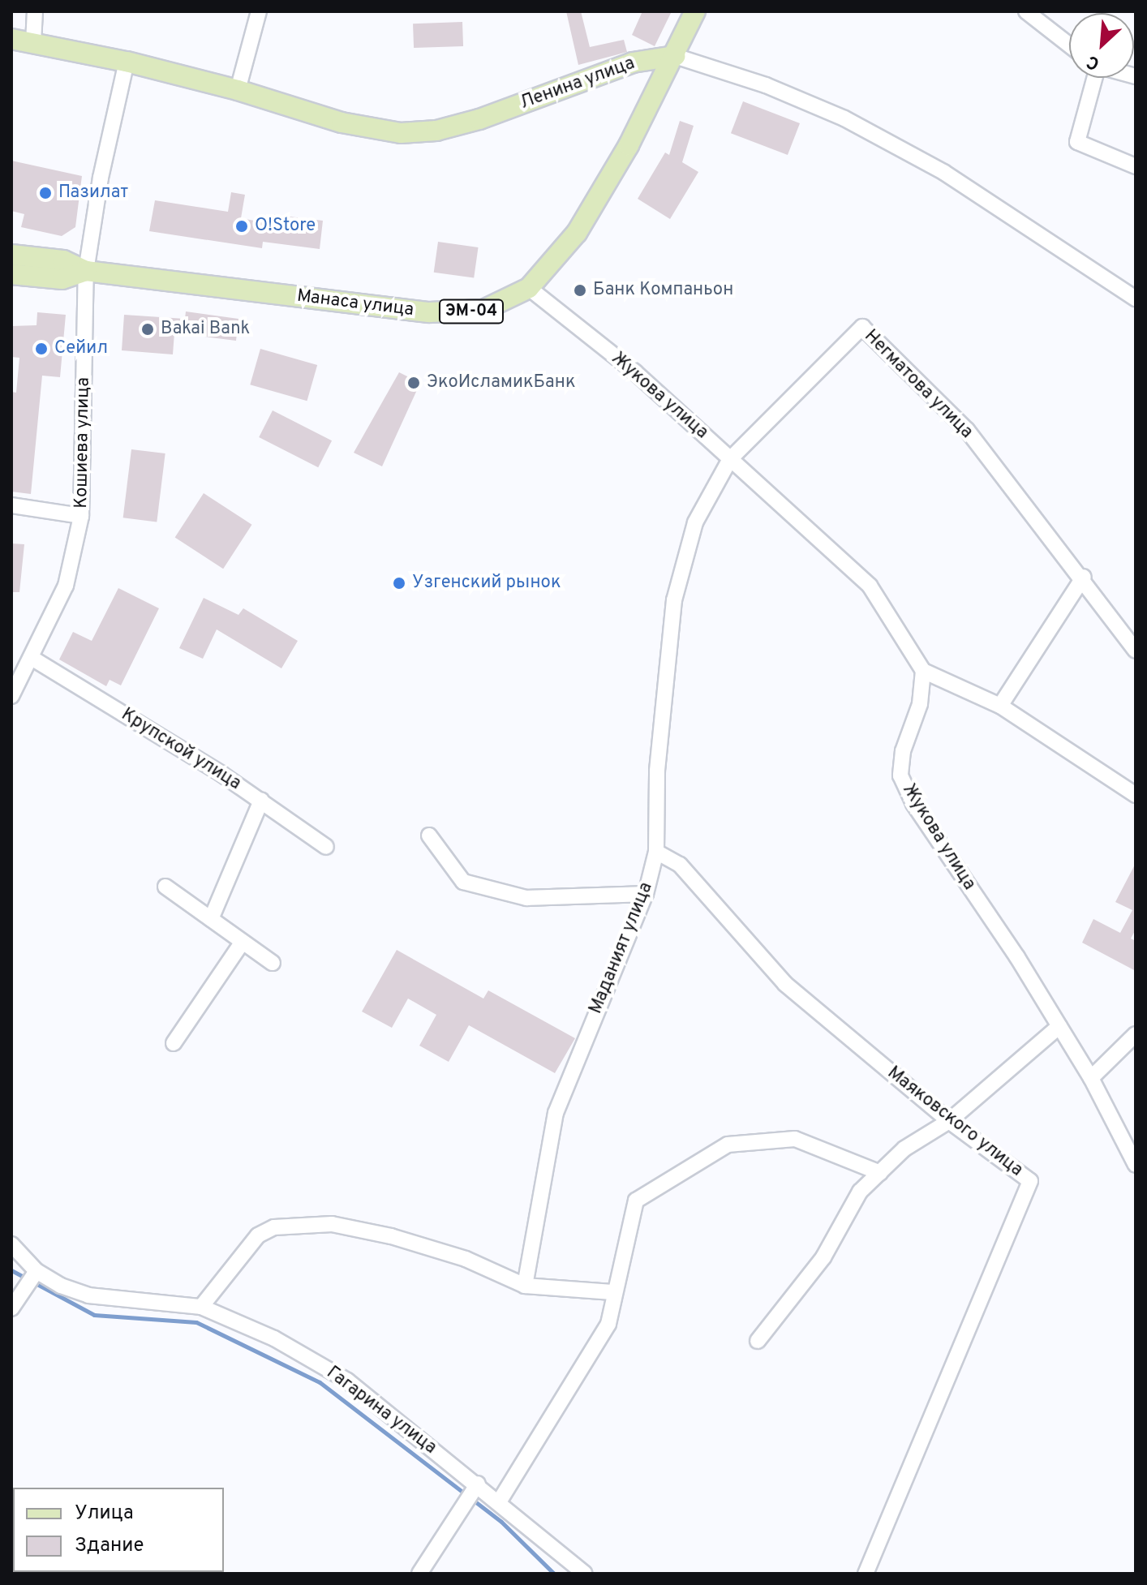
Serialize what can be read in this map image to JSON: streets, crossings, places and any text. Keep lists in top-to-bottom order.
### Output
{
  "streets": {
    "main road": ["Ленина улица", "Манаса улица", "ЭМ-04"],
    "street": [
      "Негматова улица",
      "Жукова улица",
      "Кошиева улица",
      "Крупской улица",
      "Маданият улица",
      "Маяковского улица",
      "Гагарина улица"
    ]
  },
  "crossings": [
    ["Ленина улица", "Манаса улица"],
    ["Ленина улица", "Кошиева улица"],
    ["Манаса улица", "Жукова улица"],
    ["Манаса улица", "Кошиева улица"],
    ["Негматова улица", "Жукова улица"],
    ["Негматова улица", "Маданият улица"],
    ["Жукова улица", "Маданият улица"],
    ["Кошиева улица", "Крупской улица"],
    ["Маданият улица", "Маяковского улица"]
  ],
  "places": [
    "Пазилат",
    "O!Store",
    "Банк Компаньон",
    "Bakai Bank",
    "Сейил",
    "ЭкоИсламикБанк",
    "Узгенский рынок"
  ],
  "legend": ["Улица", "Здание"],
  "north": "bottom left"
}
